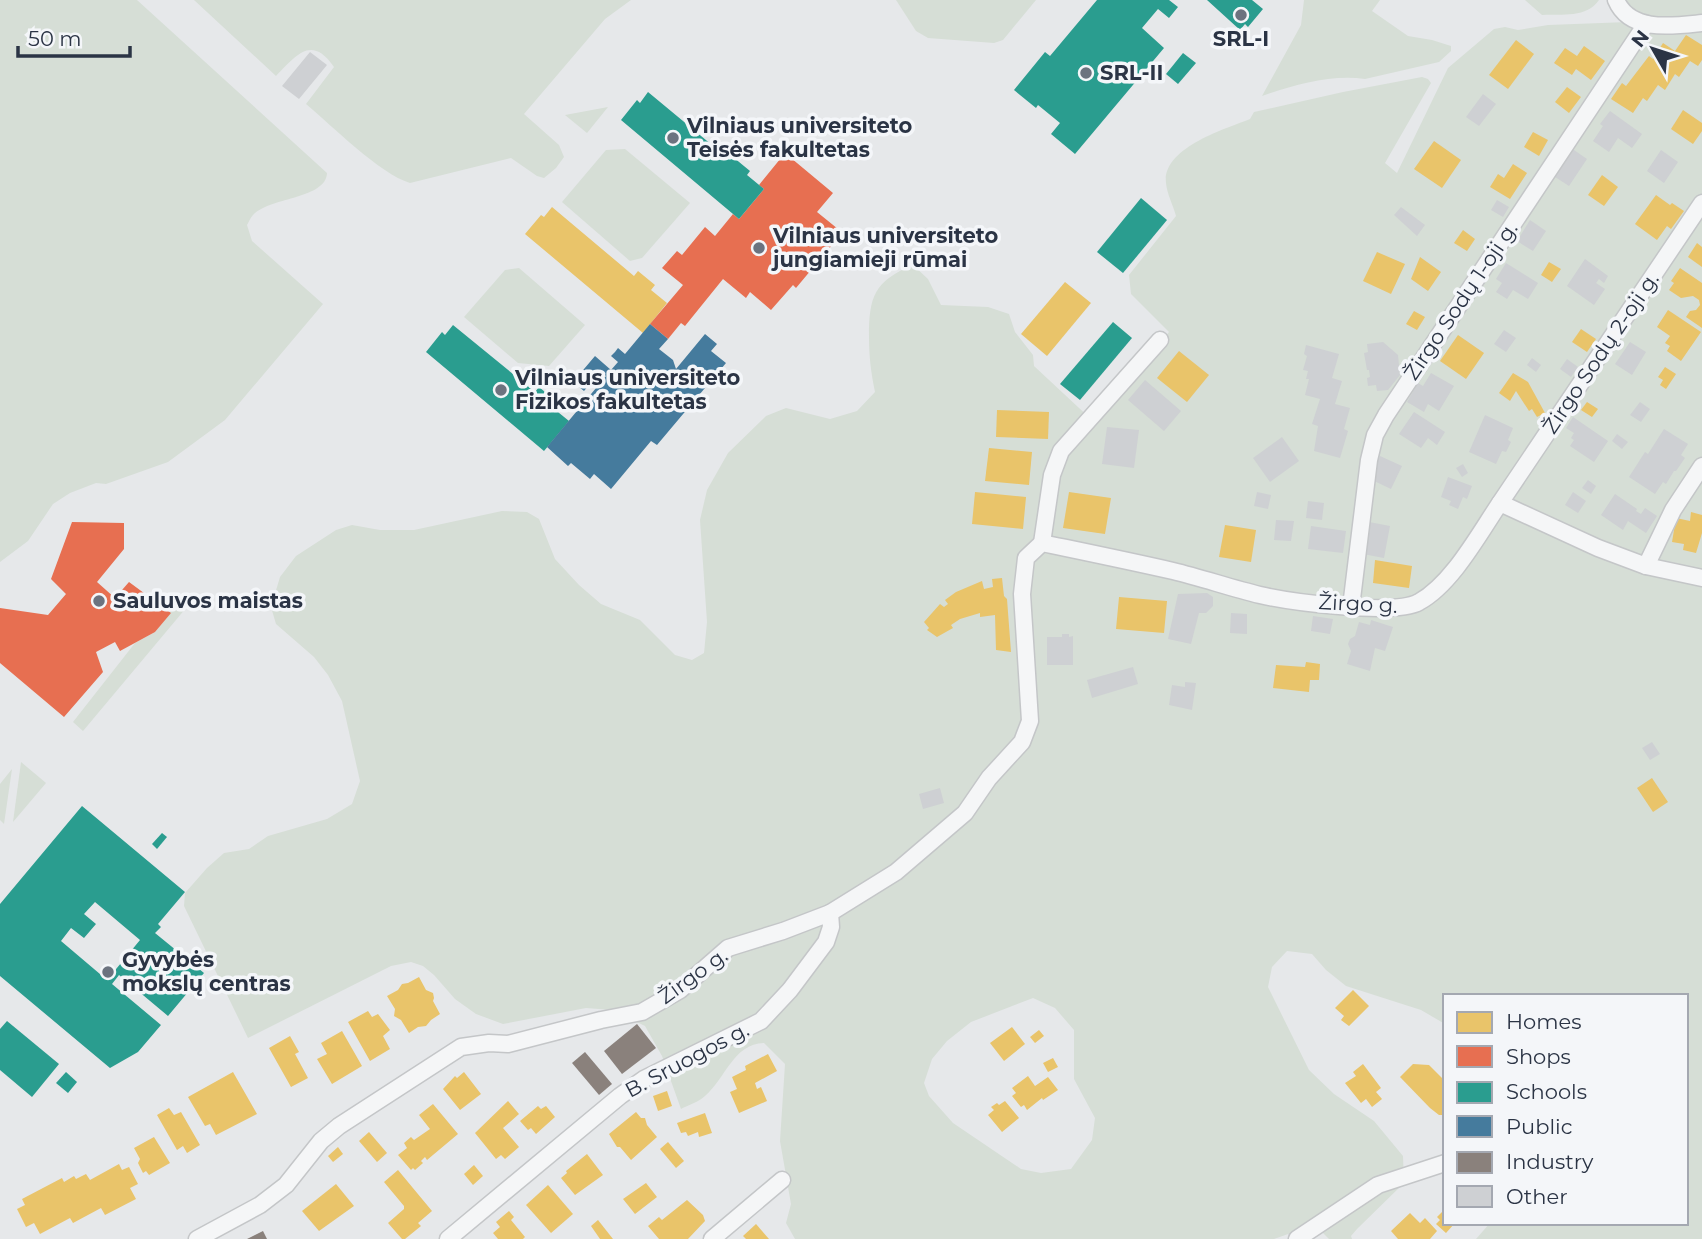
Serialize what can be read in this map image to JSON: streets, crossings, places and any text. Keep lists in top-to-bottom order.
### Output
{
  "streets": {
    "street": [
      "Žirgo Sodų 1-oji g.",
      "Žirgo Sodų 2-oji g.",
      "Žirgo g.",
      "B. Sruogos g."
    ]
  },
  "crossings": [
    ["Žirgo Sodų 1-oji g.", "Žirgo g."],
    ["Žirgo Sodų 2-oji g.", "Žirgo g."],
    ["Žirgo g.", "B. Sruogos g."]
  ],
  "places": [
    "SRL-I",
    "SRL-II",
    "Vilniaus universiteto Teisės fakultetas",
    "Vilniaus universiteto jungiamieji rūmai",
    "Vilniaus universiteto Fizikos fakultetas",
    "Sauluvos maistas",
    "Gyvybės mokslų centras"
  ],
  "legend": [
    "Homes",
    "Shops",
    "Schools",
    "Public",
    "Industry",
    "Other"
  ],
  "scale_bar": "50 m",
  "north": "top left"
}
